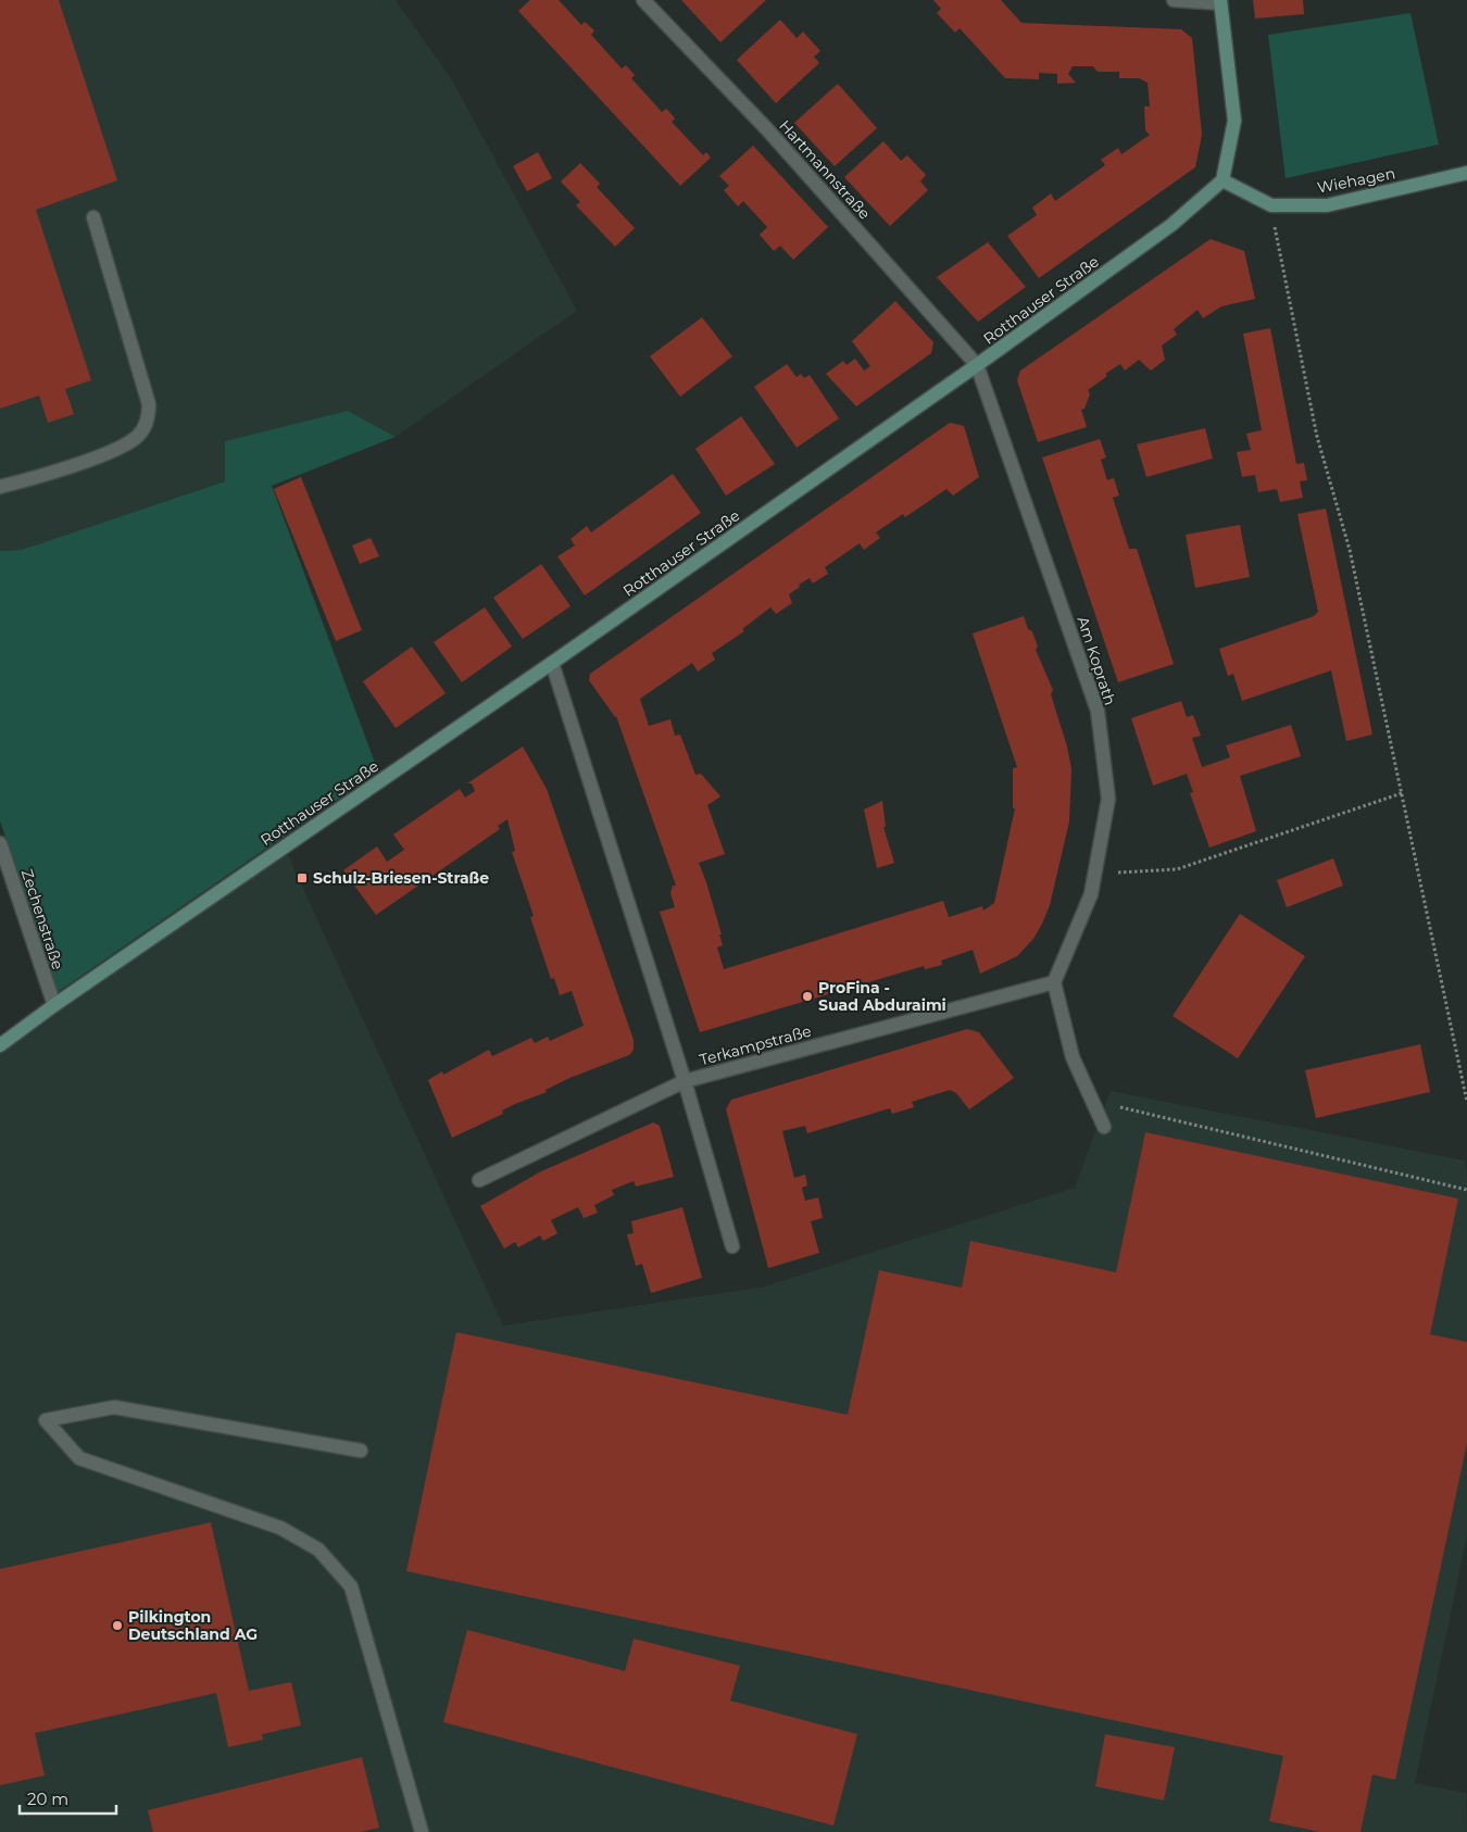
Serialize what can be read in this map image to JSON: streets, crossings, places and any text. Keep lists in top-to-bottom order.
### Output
{
  "streets": {
    "main road": ["Wiehagen", "Rotthauser Straße"],
    "street": [
      "Hartmannstraße",
      "Am Koprath",
      "Zechenstraße",
      "Terkampstraße"
    ]
  },
  "crossings": [
    ["Hartmannstraße", "Rotthauser Straße"],
    ["Hartmannstraße", "Am Koprath"],
    ["Wiehagen", "Rotthauser Straße"],
    ["Rotthauser Straße", "Am Koprath"],
    ["Rotthauser Straße", "Zechenstraße"],
    ["Am Koprath", "Terkampstraße"]
  ],
  "places": {
    "transit": ["Schulz-Briesen-Straße"],
    "other": ["ProFina - Suad Abduraimi", "Pilkington Deutschland AG"]
  },
  "scale_bar": "20 m"
}
